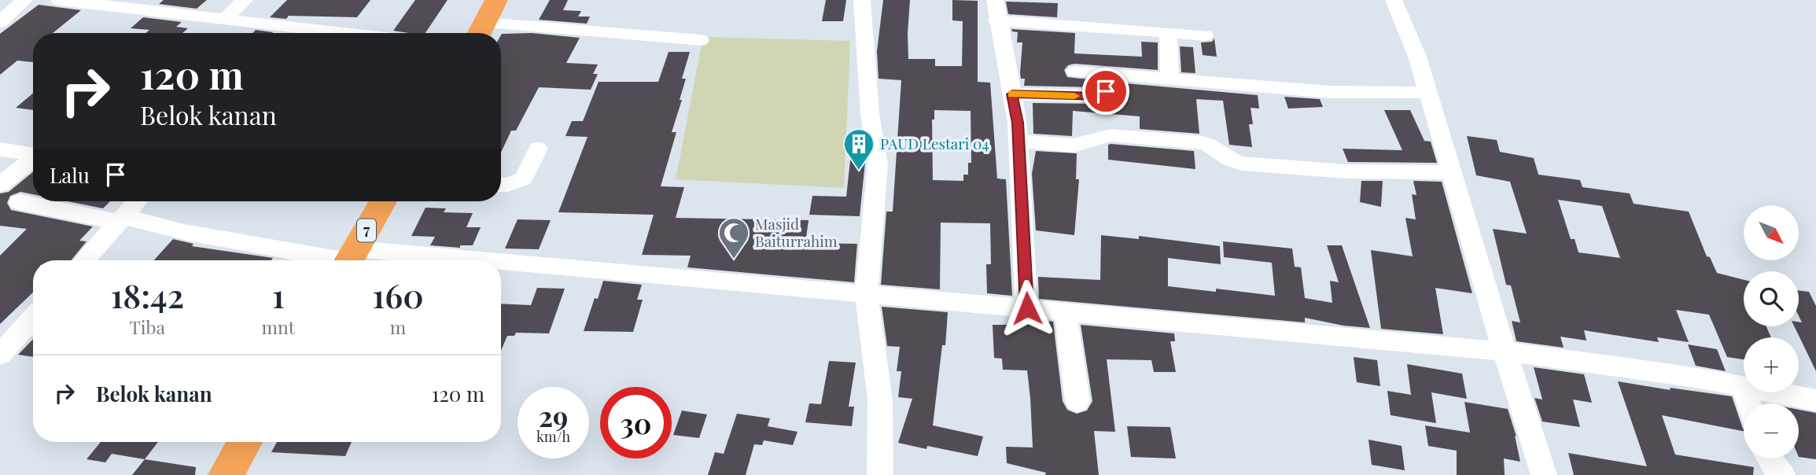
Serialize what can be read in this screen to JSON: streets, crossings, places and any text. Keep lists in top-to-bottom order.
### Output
{
  "streets": {
    "highway": ["7"]
  },
  "places": {
    "building": ["PAUD Lestari 04"],
    "mosque": ["Masjid Baiturrahim"]
  },
  "north": "bottom right",
  "page": {
    "turn": ["120 m", "Belok kanan"],
    "then": "Lalu",
    "map_buttons": ["+", "−"],
    "eta": [
      "18:42",
      "Tiba",
      "1",
      "mnt",
      "160",
      "m"
    ],
    "list": [
      {
        "name": "Belok kanan",
        "value": "120 m"
      }
    ],
    "speed": "29 km/h",
    "limit": "30"
  }
}
